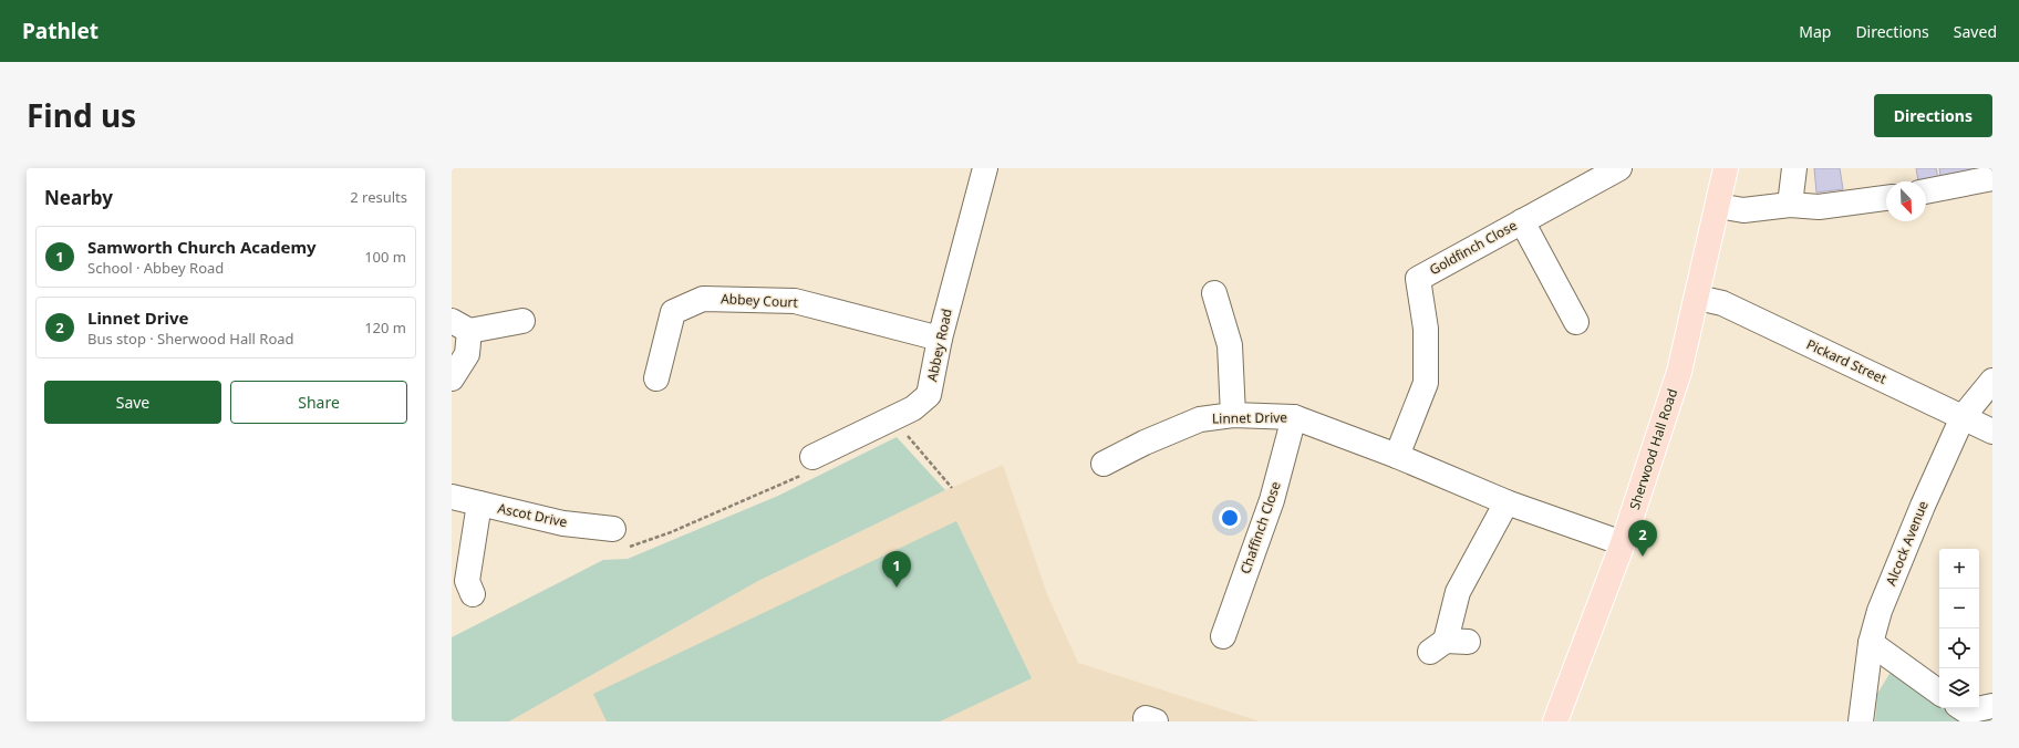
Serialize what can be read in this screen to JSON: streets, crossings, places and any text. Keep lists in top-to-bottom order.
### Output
{
  "streets": {
    "main road": ["Sherwood Hall Road"],
    "street": [
      "Goldfinch Close",
      "Abbey Court",
      "Abbey Road",
      "Pickard Street",
      "Linnet Drive",
      "Ascot Drive",
      "Chaffinch Close",
      "Alcock Avenue"
    ]
  },
  "crossings": [
    ["Goldfinch Close", "Linnet Drive"],
    ["Abbey Court", "Abbey Road"],
    ["Pickard Street", "Sherwood Hall Road"],
    ["Pickard Street", "Alcock Avenue"],
    ["Linnet Drive", "Sherwood Hall Road"],
    ["Linnet Drive", "Chaffinch Close"]
  ],
  "north": "bottom right",
  "page": {
    "header": "Pathlet",
    "nav": ["Map", "Directions", "Saved"],
    "title": "Find us",
    "buttons": [
      "Directions",
      ["Save", "Share"]
    ],
    "heading": ["Nearby", "2 results"],
    "list": [
      {
        "mark": "1",
        "name": "Samworth Church Academy",
        "note": "School · Abbey Road",
        "value": "100 m"
      },
      {
        "mark": "2",
        "name": "Linnet Drive",
        "note": "Bus stop · Sherwood Hall Road",
        "value": "120 m"
      }
    ],
    "pins": ["2", "1"],
    "map_buttons": ["+", "−"]
  }
}
